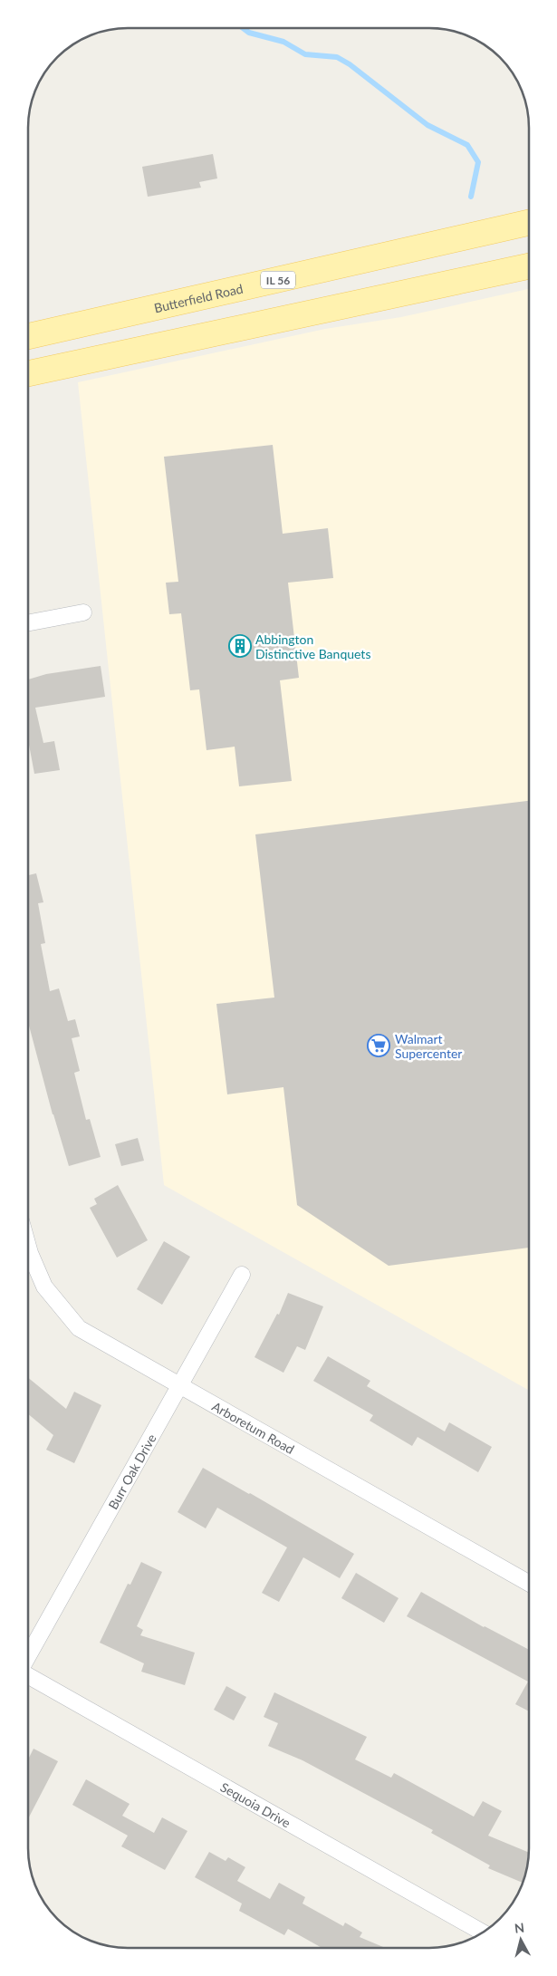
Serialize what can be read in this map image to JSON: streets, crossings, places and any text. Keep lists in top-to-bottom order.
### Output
{
  "streets": {
    "main road": ["IL 56", "Butterfield Road"],
    "street": ["Arboretum Road", "Burr Oak Drive", "Sequoia Drive"]
  },
  "crossings": [
    ["Arboretum Road", "Burr Oak Drive"]
  ],
  "places": {
    "building": ["Abbington Distinctive Banquets"],
    "supermarket": ["Walmart Supercenter"]
  },
  "north": "top"
}
